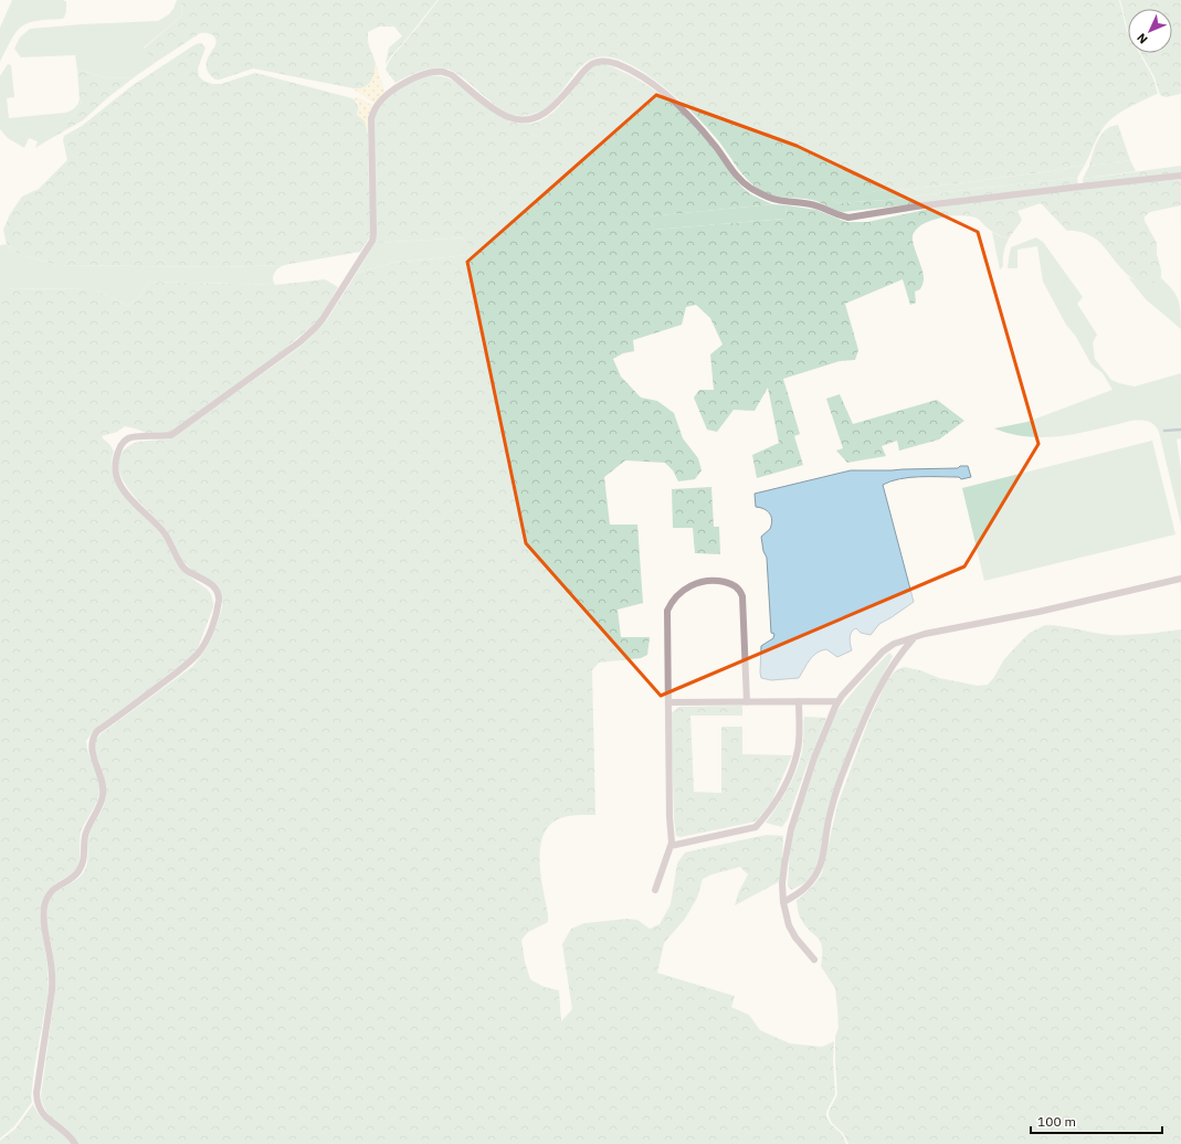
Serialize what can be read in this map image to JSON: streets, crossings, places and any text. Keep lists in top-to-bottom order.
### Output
{
  "scale_bar": "100 m",
  "north": "bottom left"
}
